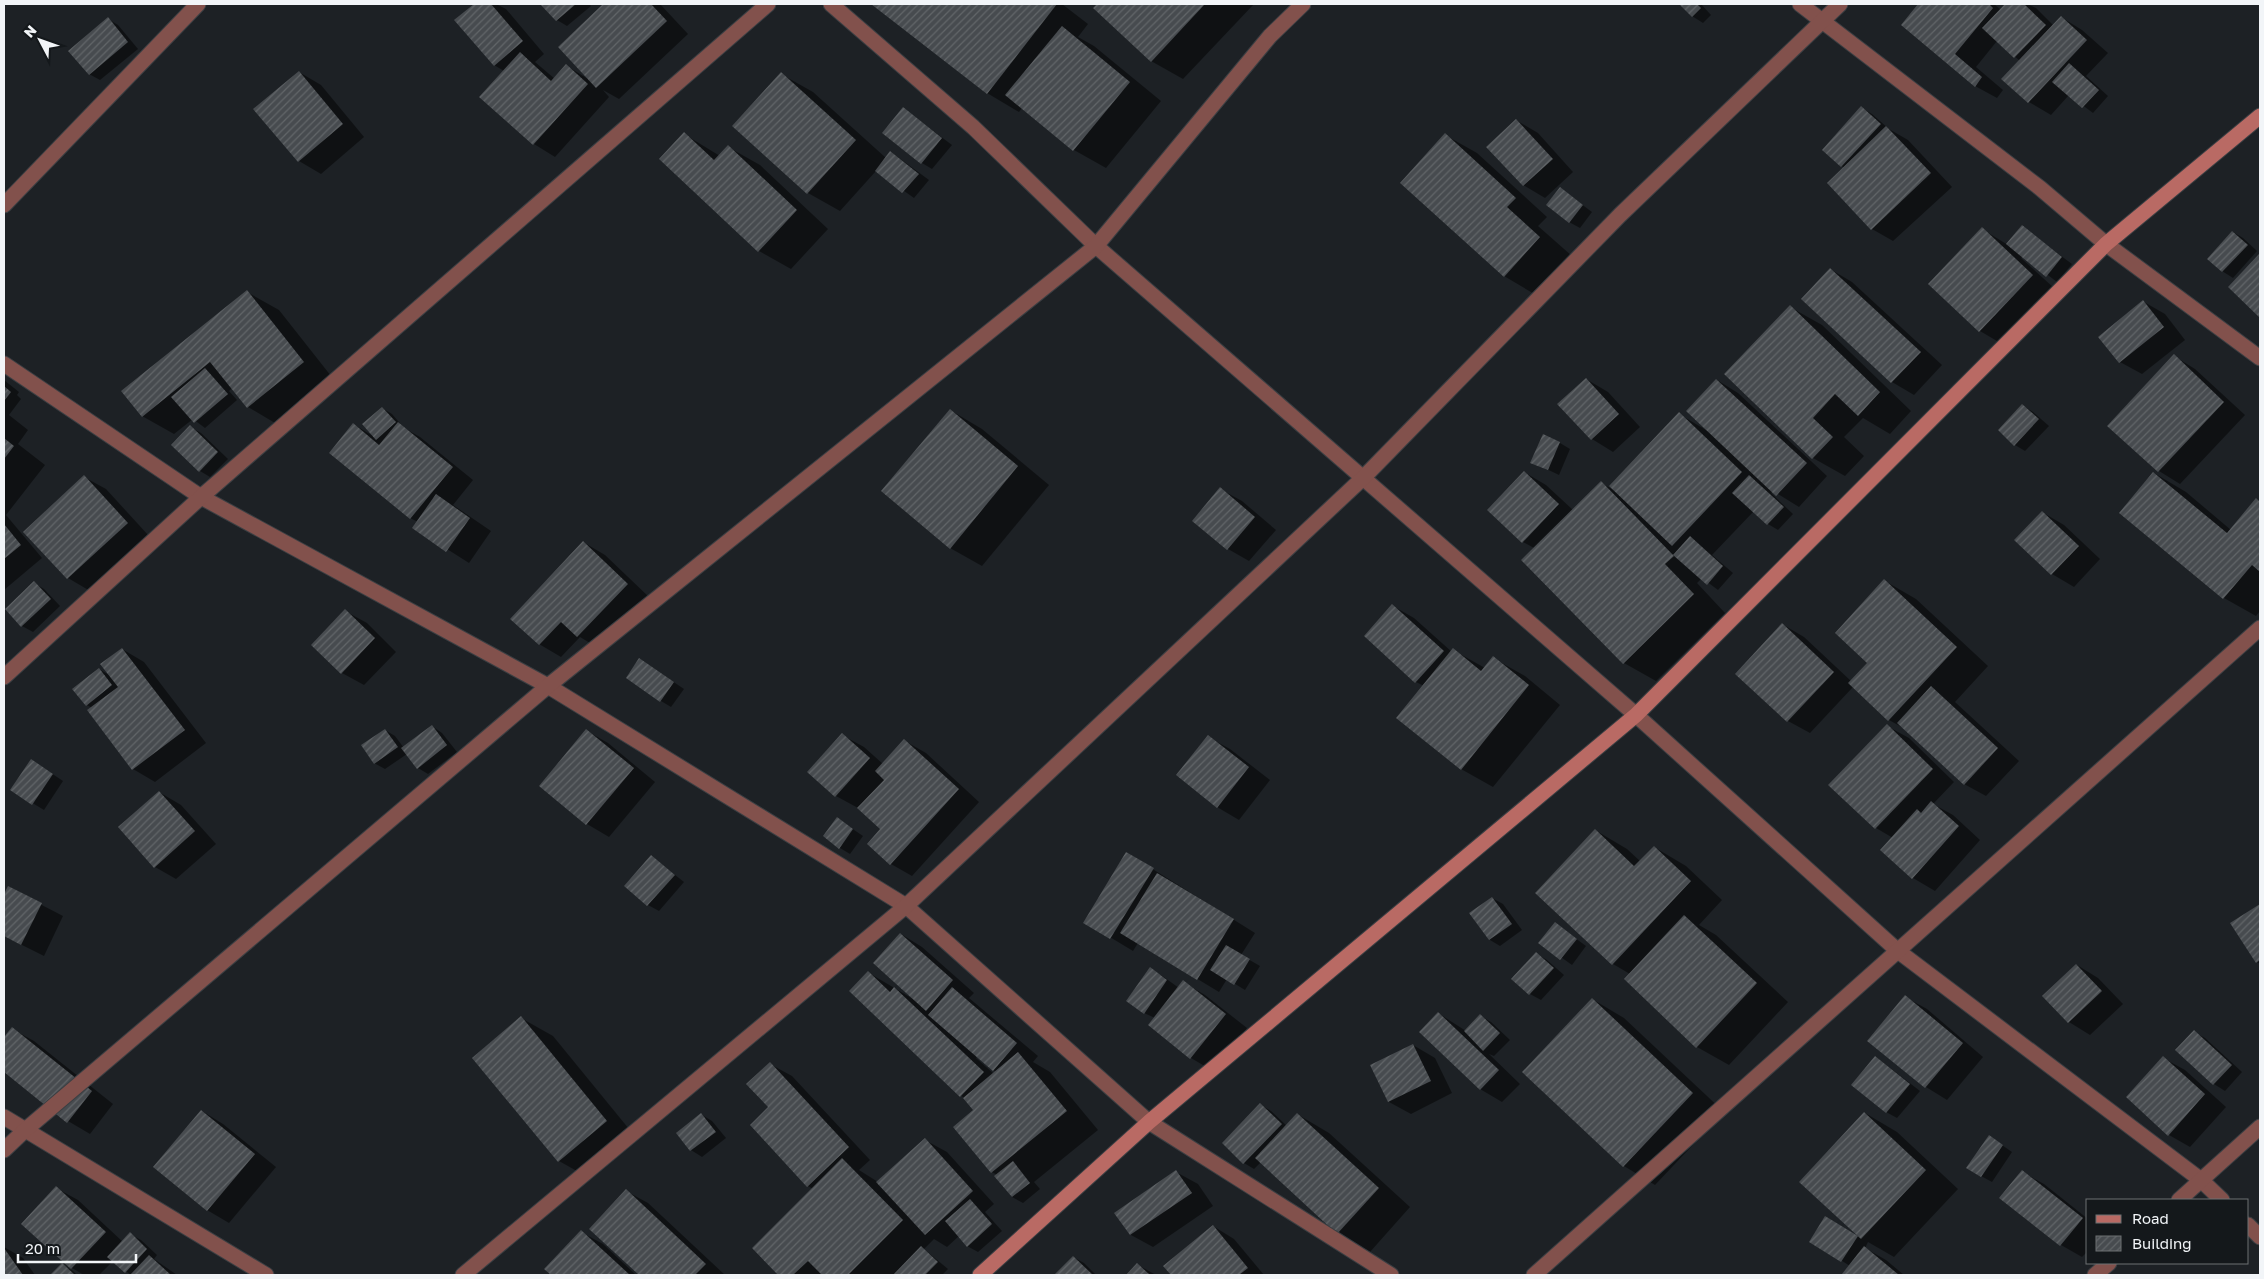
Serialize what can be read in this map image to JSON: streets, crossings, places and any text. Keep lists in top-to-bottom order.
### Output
{
  "legend": ["Road", "Building"],
  "scale_bar": "20 m",
  "north": "top left"
}
